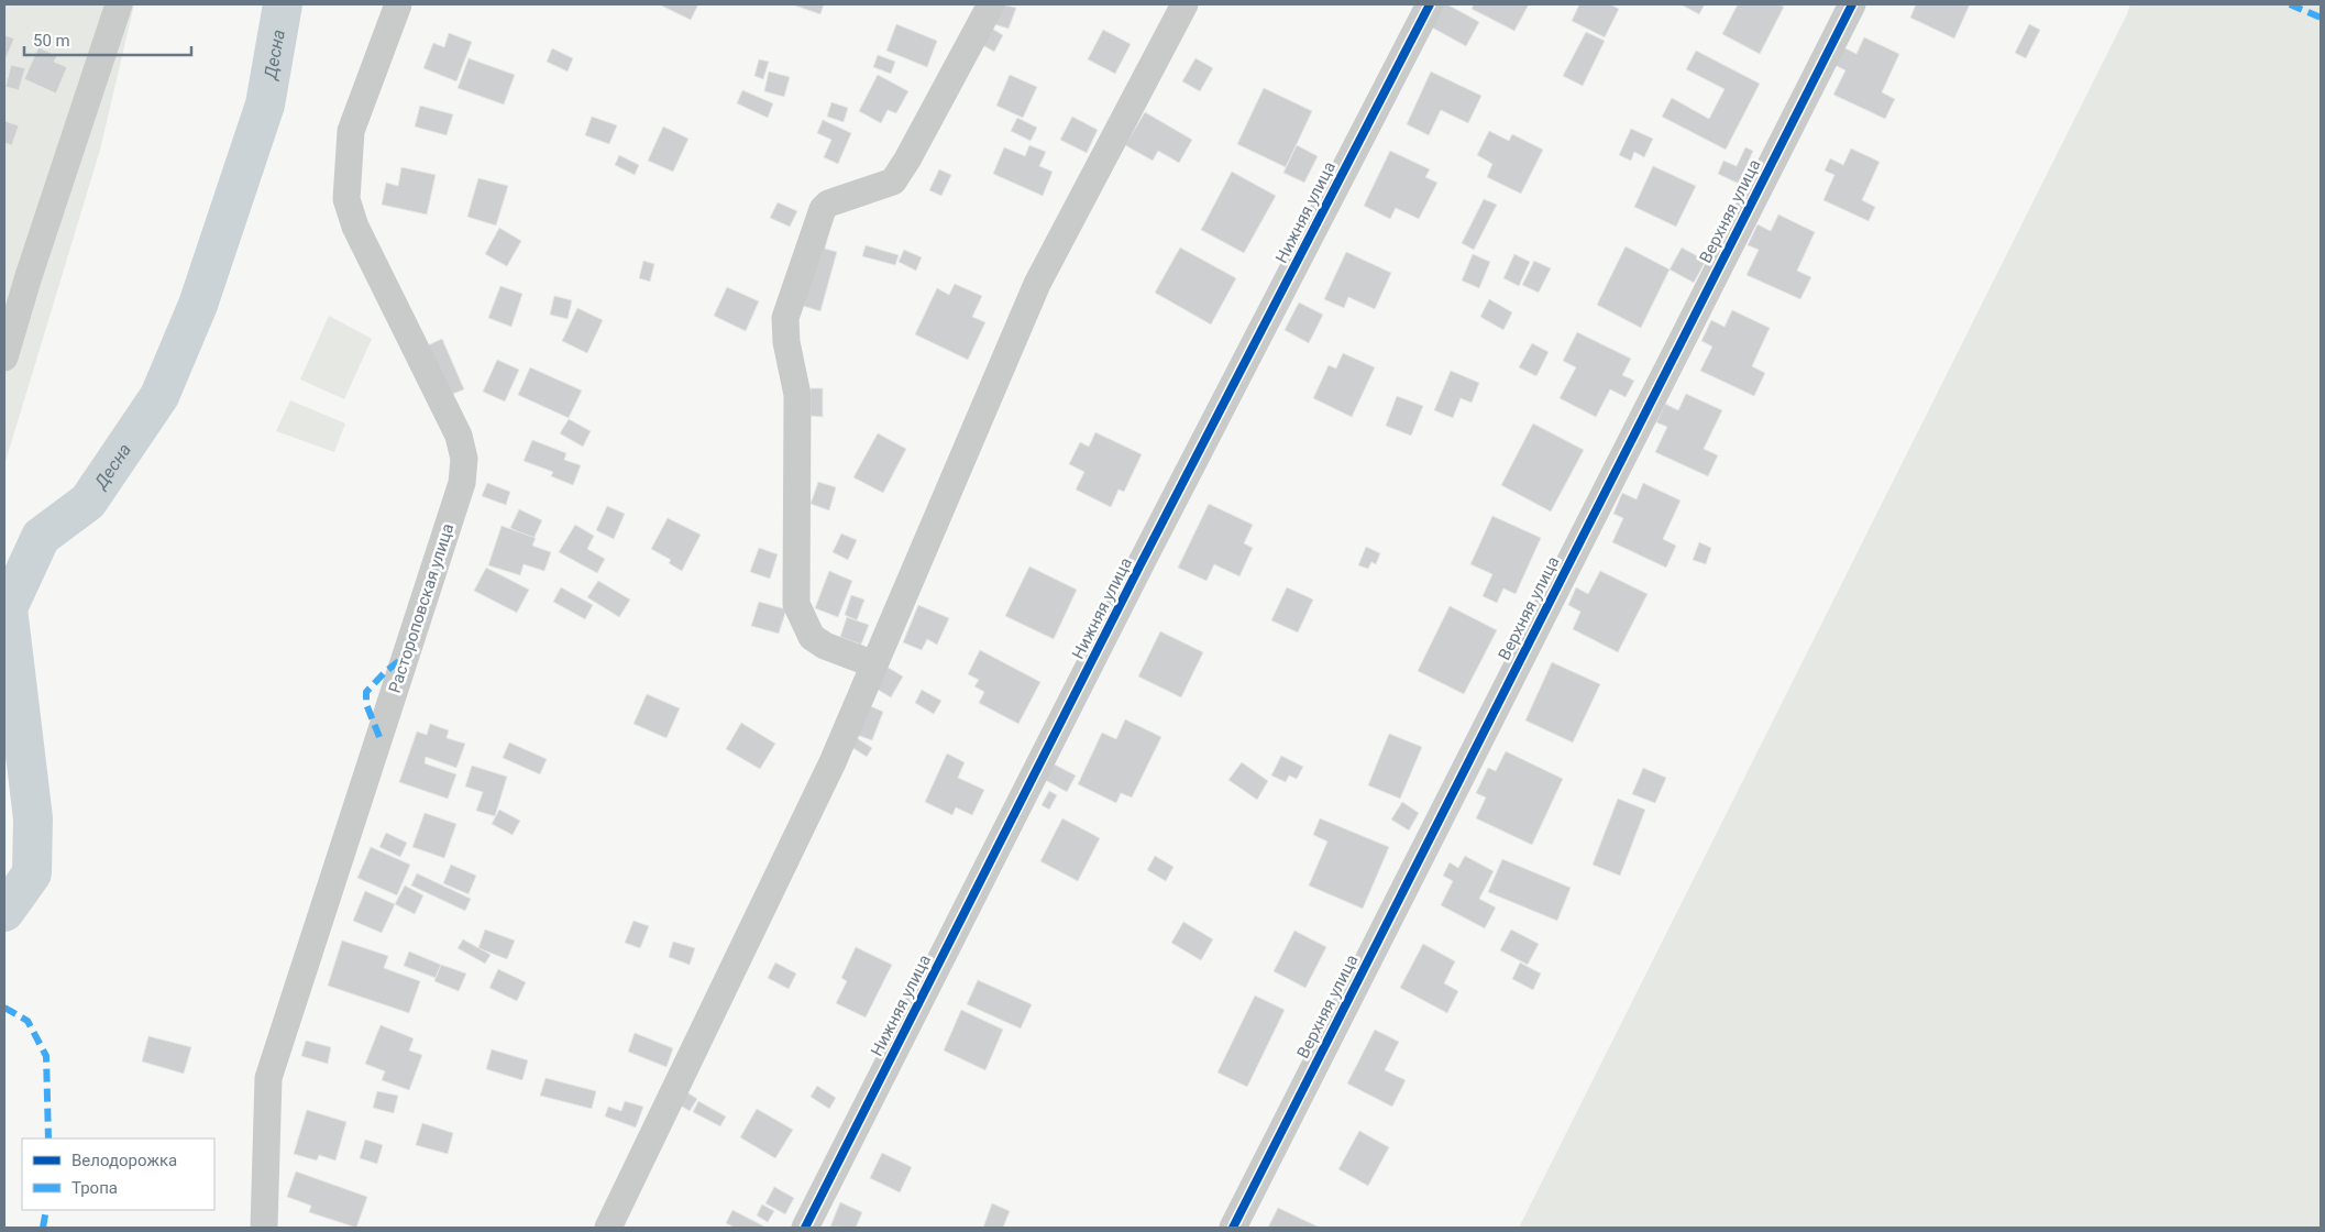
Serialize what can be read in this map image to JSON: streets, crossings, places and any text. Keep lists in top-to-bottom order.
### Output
{
  "streets": {
    "street": ["Верхняя улица", "Нижняя улица", "Растороповская улица"]
  },
  "water": ["Десна"],
  "legend": ["Велодорожка", "Тропа"],
  "scale_bar": "50 m"
}
